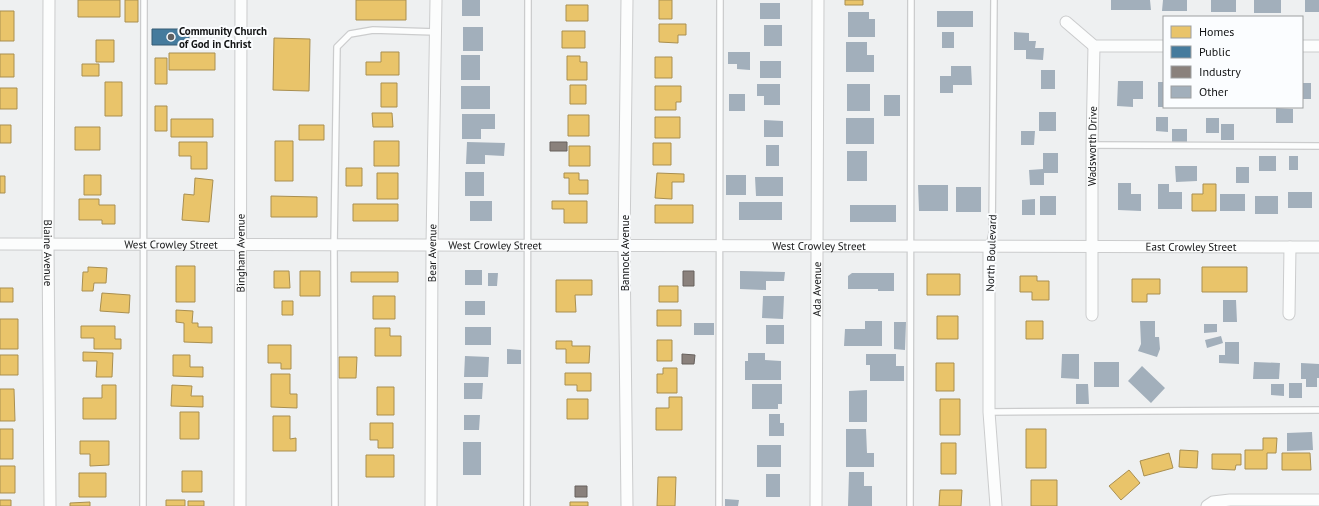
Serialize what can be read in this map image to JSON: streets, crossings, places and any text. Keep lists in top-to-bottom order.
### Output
{
  "streets": {
    "street": [
      "Wadsworth Drive",
      "West Crowley Street",
      "East Crowley Street",
      "Blaine Avenue",
      "Bingham Avenue",
      "Bear Avenue",
      "Bannock Avenue",
      "North Boulevard",
      "Ada Avenue"
    ]
  },
  "crossings": [
    ["Wadsworth Drive", "East Crowley Street"],
    ["West Crowley Street", "East Crowley Street"],
    ["West Crowley Street", "Blaine Avenue"],
    ["West Crowley Street", "Bingham Avenue"],
    ["West Crowley Street", "Bear Avenue"],
    ["West Crowley Street", "Bannock Avenue"],
    ["West Crowley Street", "North Boulevard"],
    ["West Crowley Street", "Ada Avenue"],
    ["East Crowley Street", "North Boulevard"]
  ],
  "places": ["Community Church of God in Christ"],
  "legend": [
    "Homes",
    "Public",
    "Industry",
    "Other"
  ]
}
